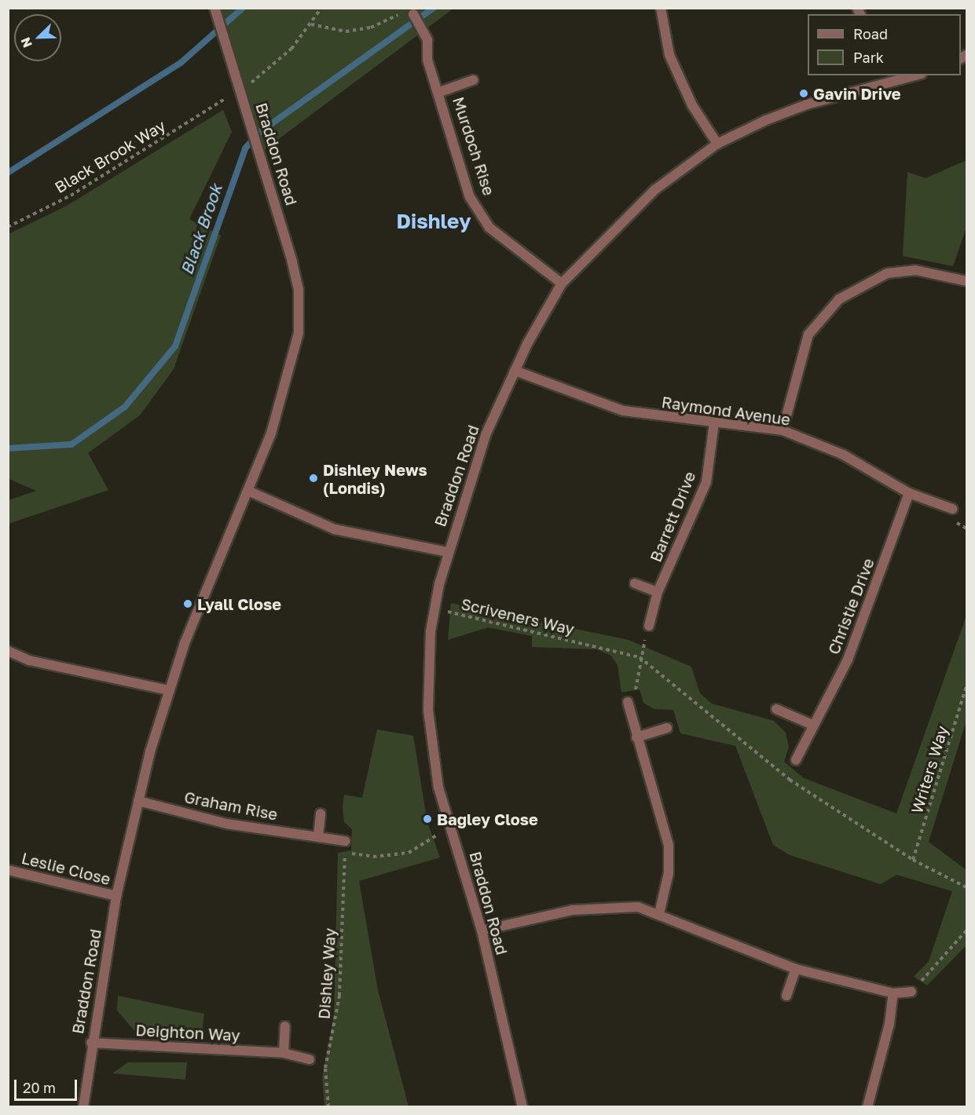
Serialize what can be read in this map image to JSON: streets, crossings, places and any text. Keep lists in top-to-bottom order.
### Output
{
  "streets": {
    "street": [
      "Murdoch Rise",
      "Braddon Road",
      "Raymond Avenue",
      "Barrett Drive",
      "Christie Drive",
      "Graham Rise",
      "Leslie Close",
      "Deighton Way"
    ],
    "path": [
      "Black Brook Way",
      "Scriveners Way",
      "Writers Way",
      "Dishley Way"
    ]
  },
  "crossings": [
    ["Murdoch Rise", "Braddon Road"],
    ["Braddon Road", "Raymond Avenue"],
    ["Braddon Road", "Scriveners Way"],
    ["Braddon Road", "Graham Rise"],
    ["Braddon Road", "Leslie Close"],
    ["Braddon Road", "Deighton Way"],
    ["Raymond Avenue", "Barrett Drive"],
    ["Raymond Avenue", "Christie Drive"],
    ["Graham Rise", "Dishley Way"]
  ],
  "districts": ["Dishley"],
  "water": ["Black Brook"],
  "places": [
    "Gavin Drive",
    "Dishley News (Londis)",
    "Lyall Close",
    "Bagley Close"
  ],
  "legend": ["Road", "Park"],
  "scale_bar": "20 m",
  "north": "bottom left"
}
